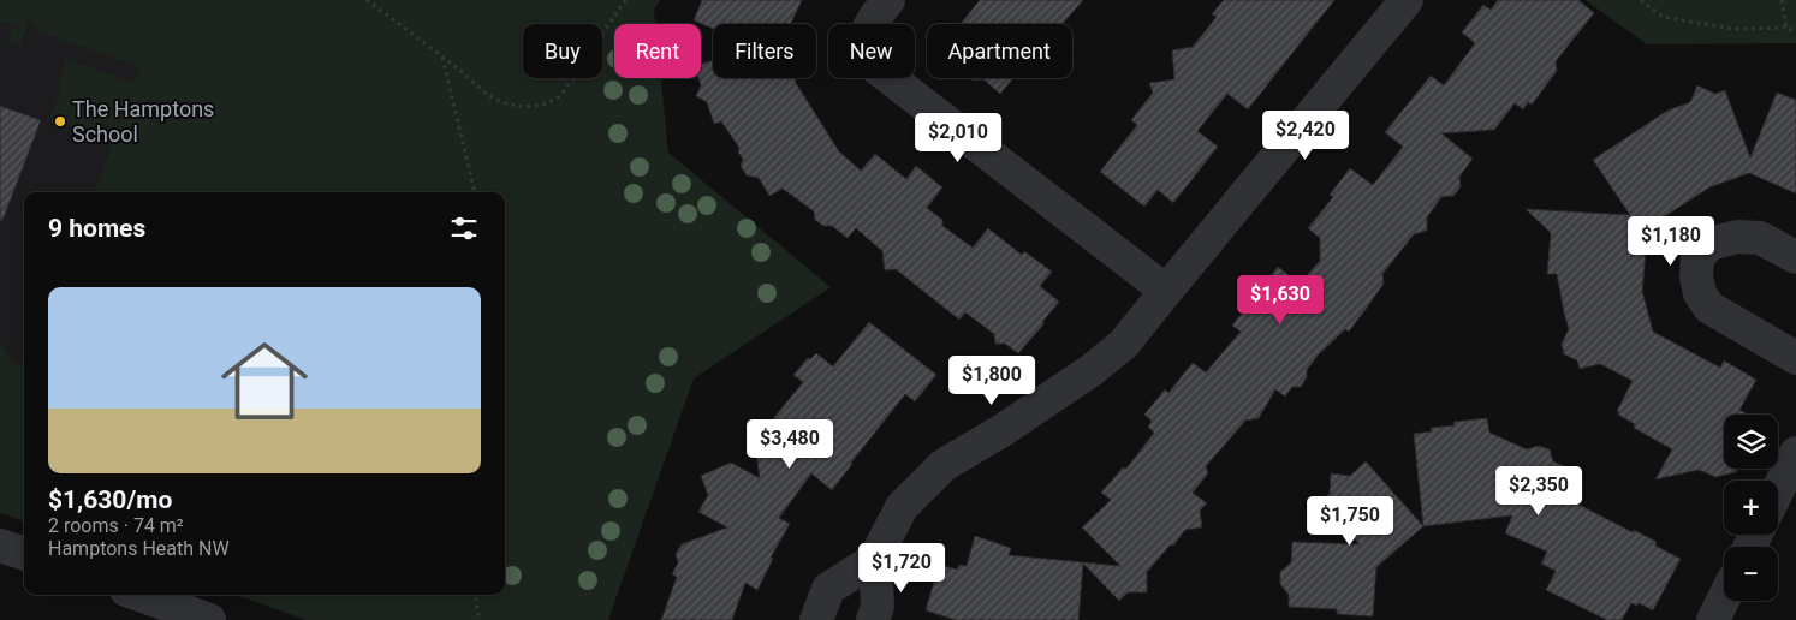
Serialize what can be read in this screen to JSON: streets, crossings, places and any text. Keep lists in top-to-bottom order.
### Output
{
  "places": ["The Hamptons School"],
  "page": {
    "chip": [
      "Buy",
      "Rent",
      "Filters",
      "New",
      "Apartment"
    ],
    "price": [
      "$2,420",
      "$2,010",
      "$1,180",
      "$1,630",
      "$1,800",
      "$3,480",
      "$2,350",
      "$1,750",
      "$1,720"
    ],
    "heading": "9 homes",
    "list": [
      {
        "name": "$1,630/mo",
        "note": "2 rooms · 74 m² · Hamptons Heath NW"
      }
    ],
    "map_buttons": ["+", "−"]
  }
}
